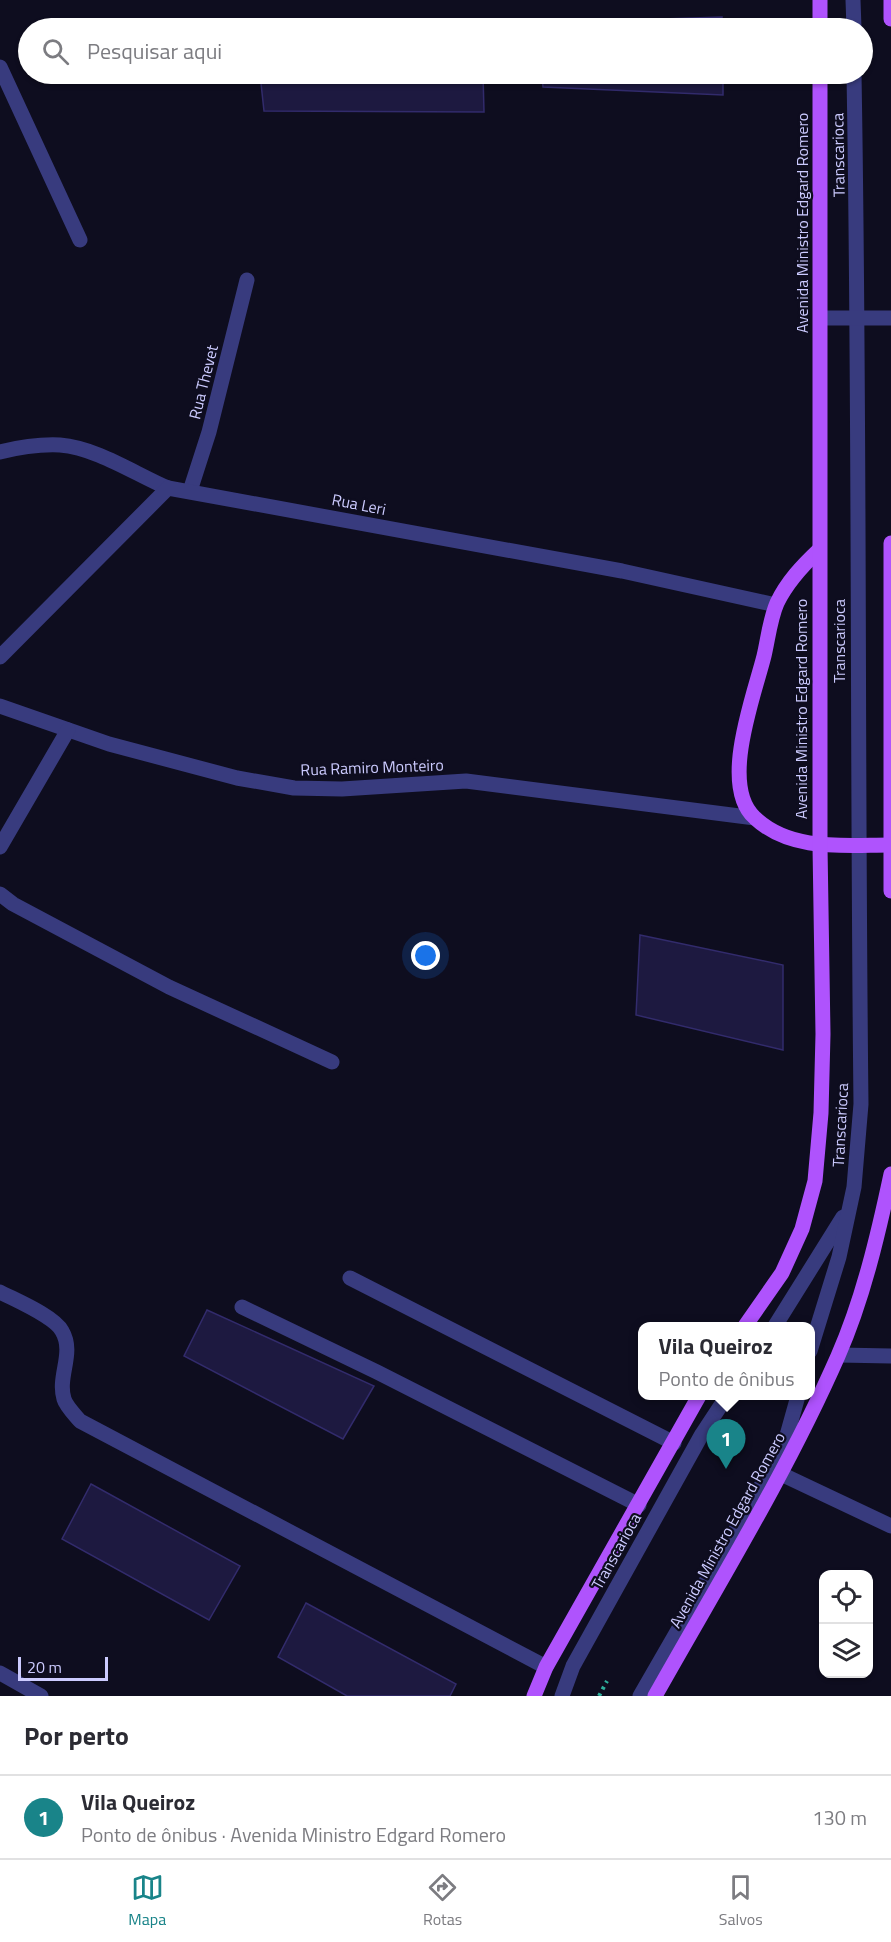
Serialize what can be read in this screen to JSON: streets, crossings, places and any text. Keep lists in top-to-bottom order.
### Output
{
  "streets": {
    "main road": ["Avenida Ministro Edgard Romero"],
    "street": [
      "Transcarioca",
      "Rua Thevet",
      "Rua Leri",
      "Rua Ramiro Monteiro"
    ]
  },
  "crossings": [
    ["Rua Thevet", "Rua Leri"]
  ],
  "scale_bar": "20 m",
  "page": {
    "search": "Pesquisar aqui",
    "popup": ["Vila Queiroz", "Ponto de ônibus"],
    "pins": "1",
    "scale": "20 m",
    "heading": "Por perto",
    "list": [
      {
        "mark": "1",
        "name": "Vila Queiroz",
        "note": "Ponto de ônibus · Avenida Ministro Edgard Romero",
        "value": "130 m"
      }
    ],
    "nav": ["Mapa", "Rotas", "Salvos"]
  }
}
